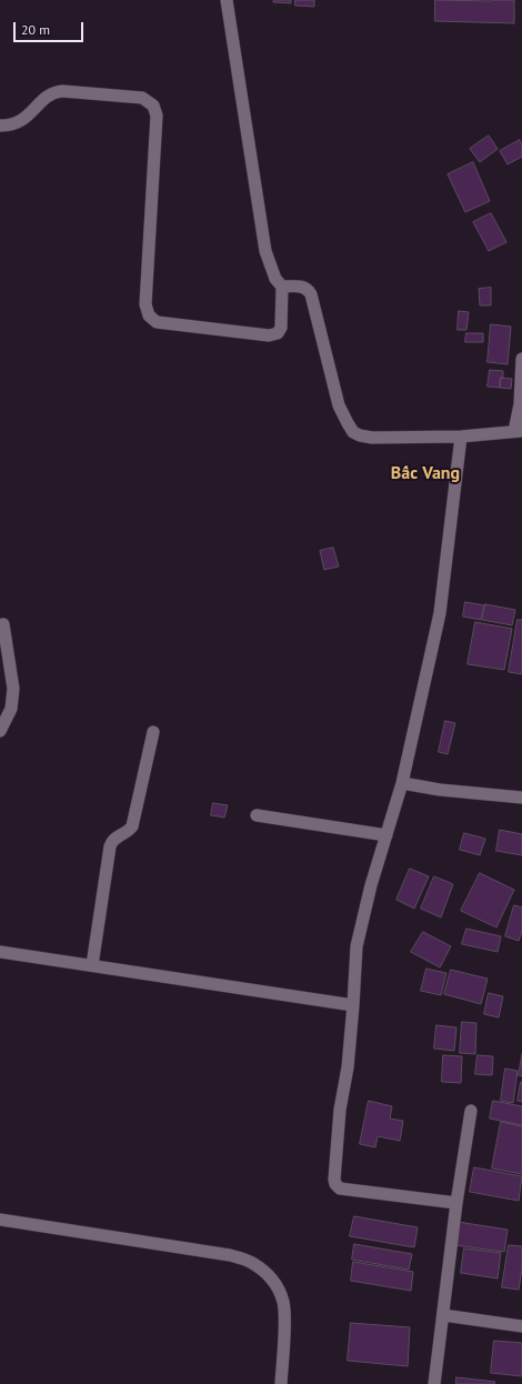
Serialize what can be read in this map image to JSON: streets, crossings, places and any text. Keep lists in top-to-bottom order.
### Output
{
  "districts": ["Bấc Vang"],
  "scale_bar": "20 m"
}
